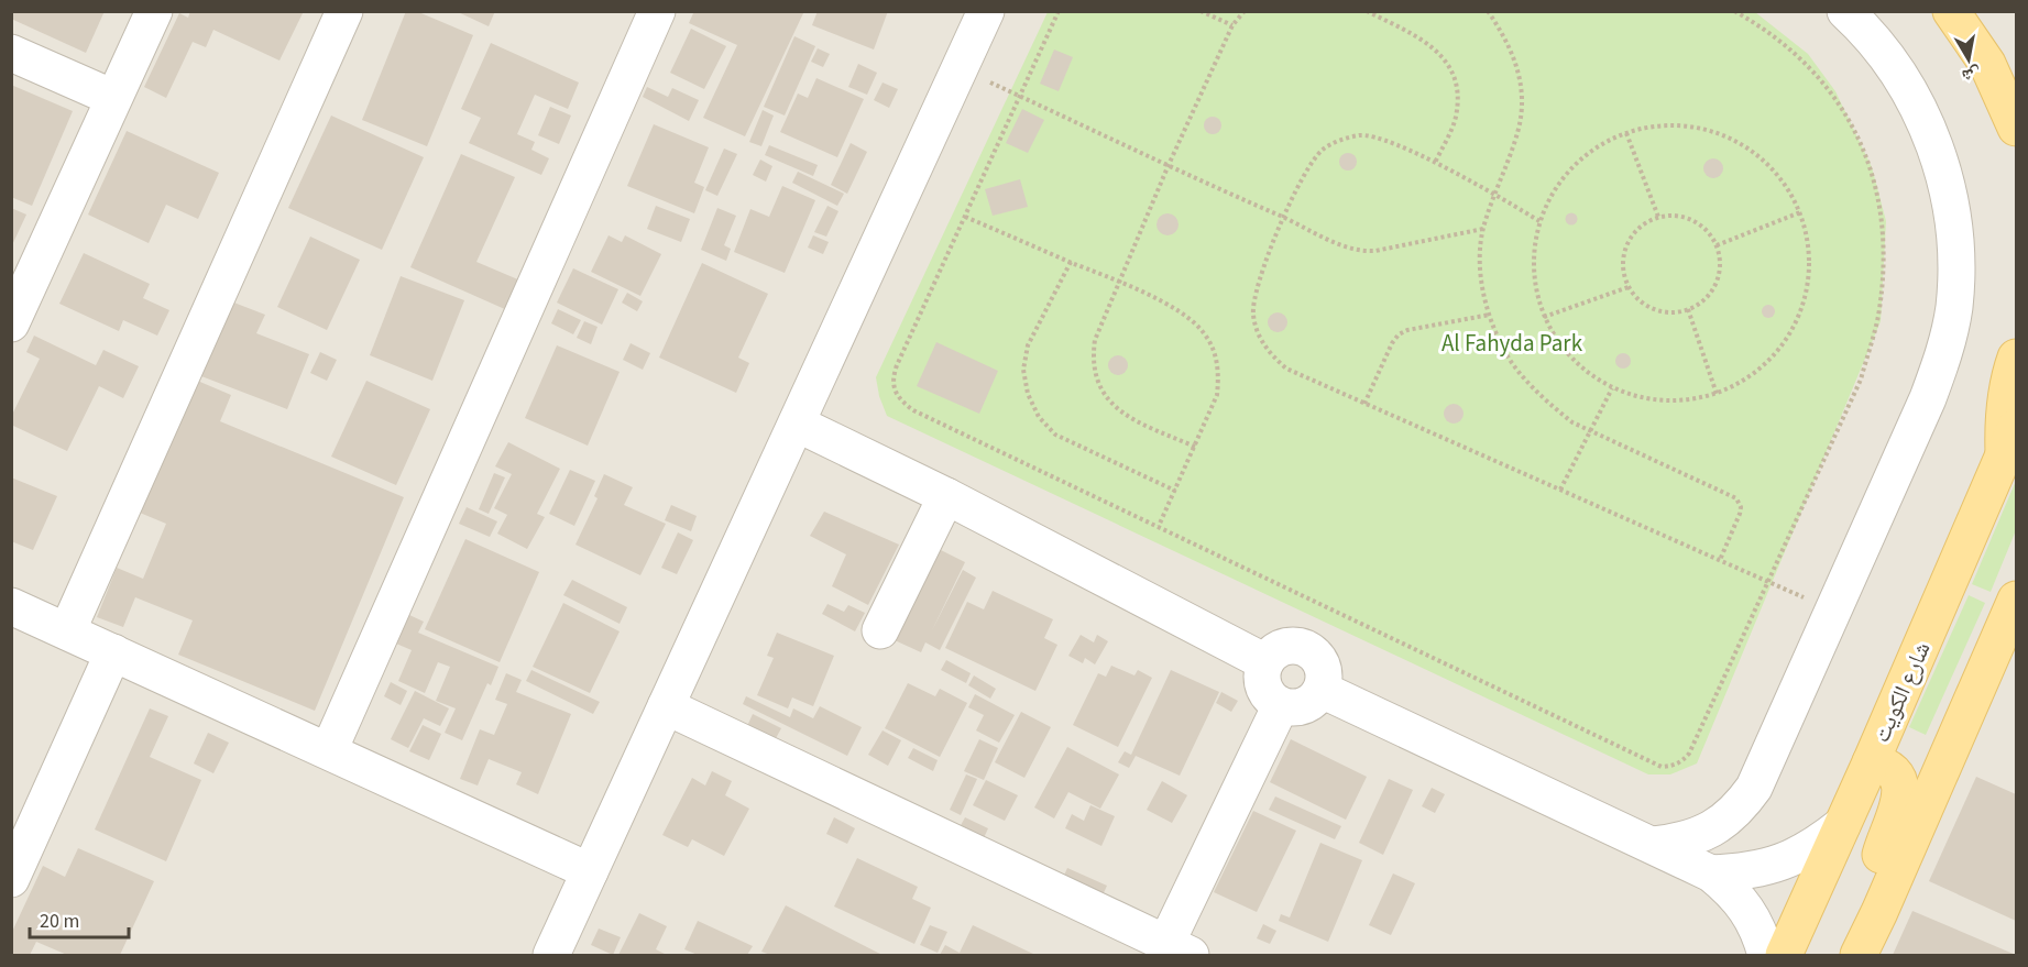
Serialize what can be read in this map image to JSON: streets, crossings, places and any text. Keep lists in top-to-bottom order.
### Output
{
  "streets": {
    "main road": ["شارع الكويت"]
  },
  "parks": ["Al Fahyda Park"],
  "scale_bar": "20 m",
  "north": "bottom"
}
